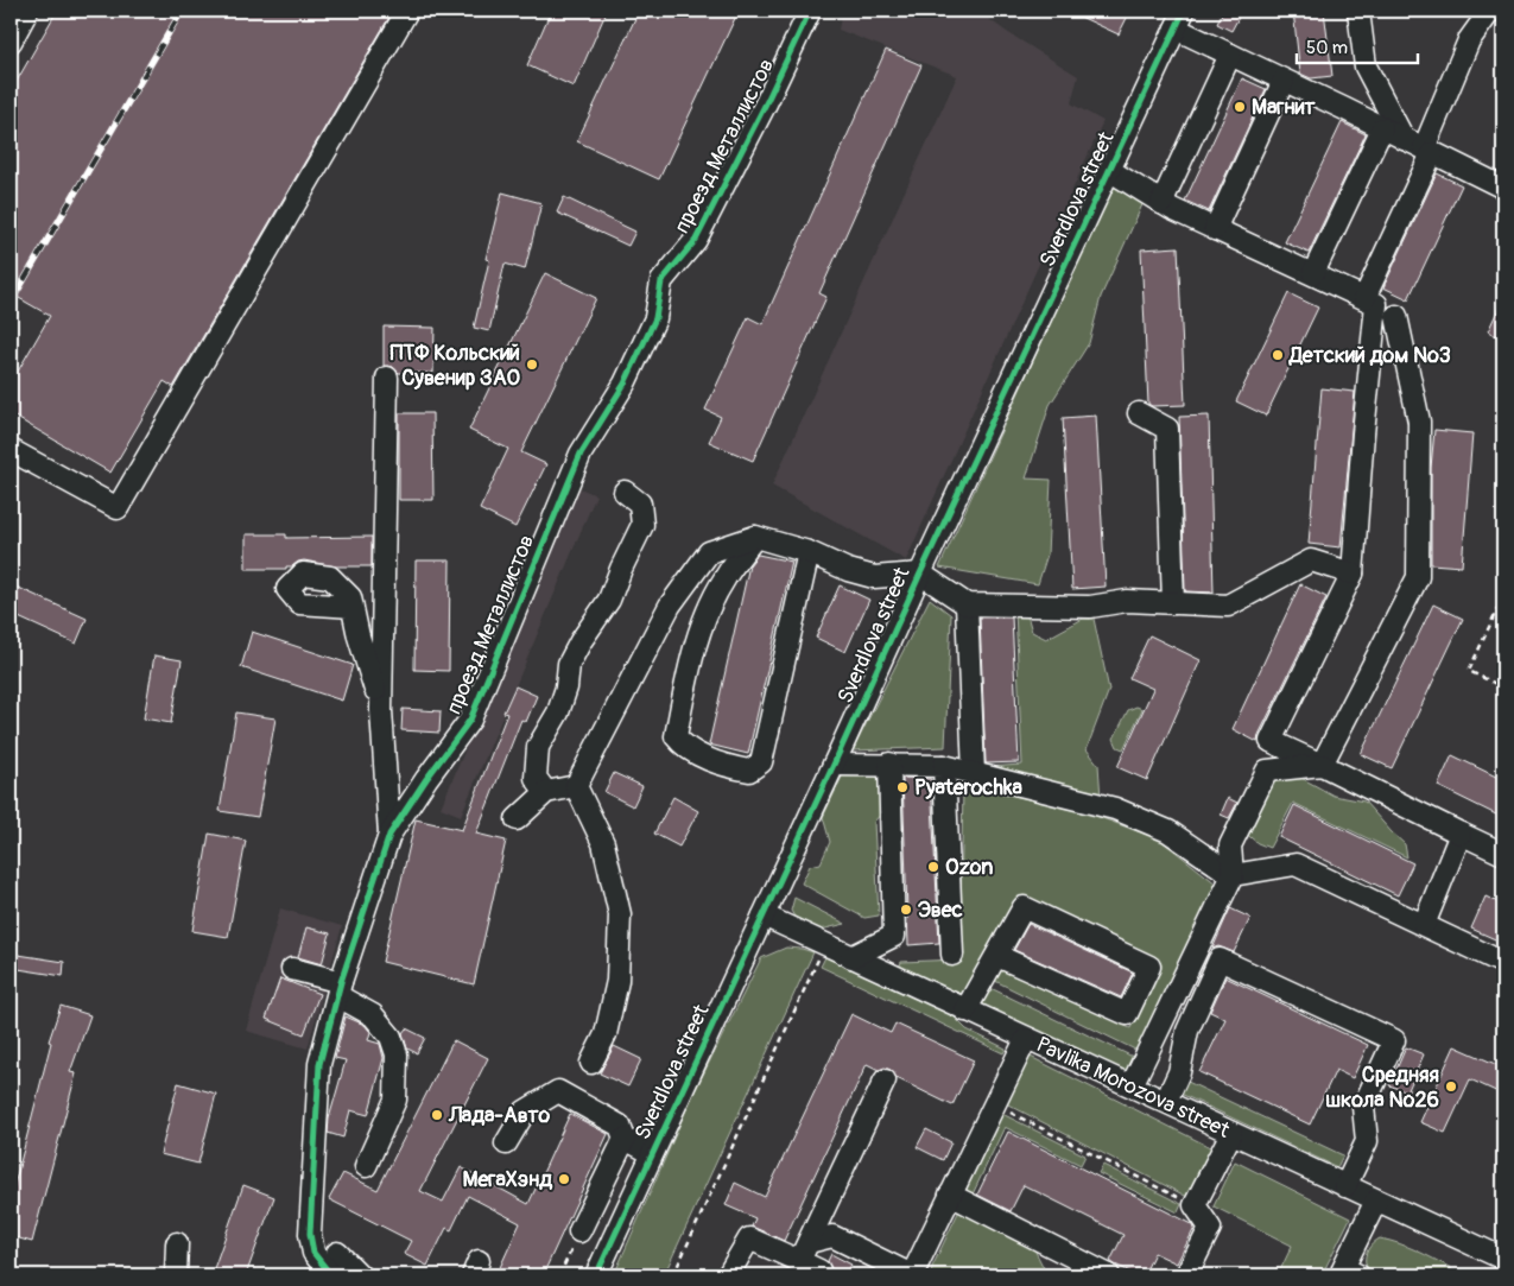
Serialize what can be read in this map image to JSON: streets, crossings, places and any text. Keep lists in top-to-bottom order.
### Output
{
  "streets": {
    "street": ["проезд Металлистов", "Sverdlova street", "Pavlika Morozova street"]
  },
  "crossings": [
    ["Sverdlova street", "Pavlika Morozova street"]
  ],
  "places": [
    "Магнит",
    "Детский дом №3",
    "ПТФ Кольский Сувенир ЗАО",
    "Pyaterochka",
    "Ozon",
    "Эвес",
    "Средняя школа №26",
    "Лада-Авто",
    "МегаХэнд"
  ],
  "scale_bar": "50 m"
}
